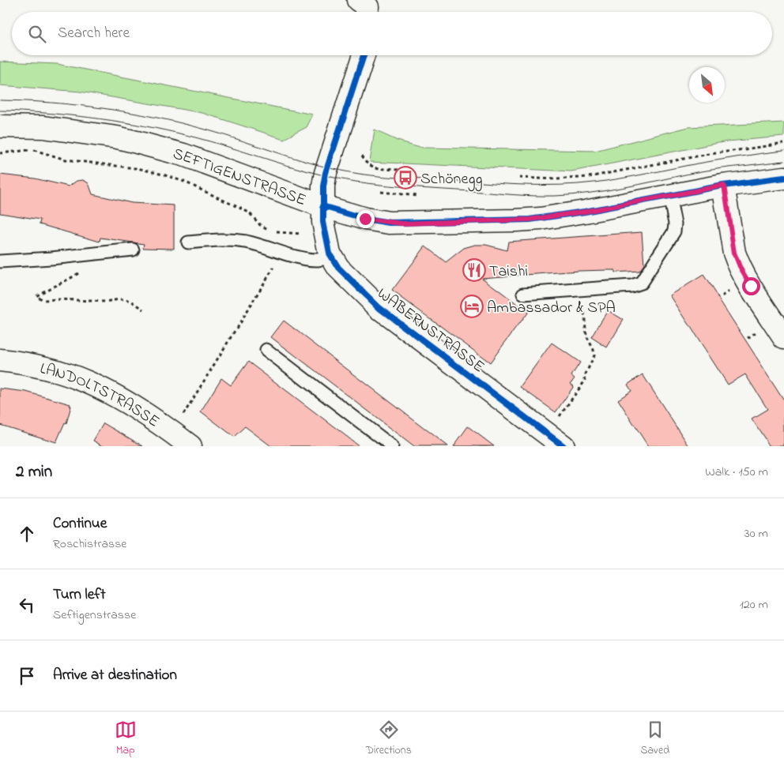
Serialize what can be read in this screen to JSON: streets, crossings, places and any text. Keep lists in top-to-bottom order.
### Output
{
  "streets": {
    "street": ["SEFTIGENSTRASSE", "WABERNSTRASSE", "LANDOLTSTRASSE"]
  },
  "crossings": [
    ["SEFTIGENSTRASSE", "WABERNSTRASSE"]
  ],
  "places": {
    "bus stop": ["Schönegg"],
    "restaurant": ["Taishi"],
    "hotel": ["Ambassador & SPA"]
  },
  "north": "bottom right",
  "page": {
    "search": "Search here",
    "heading": ["2 min", "Walk · 150 m"],
    "list": [
      ["Continue", "Roschistrasse", "30 m"],
      ["Turn left", "Seftigenstrasse", "120 m"],
      "Arrive at destination"
    ],
    "nav": ["Map", "Directions", "Saved"]
  }
}
